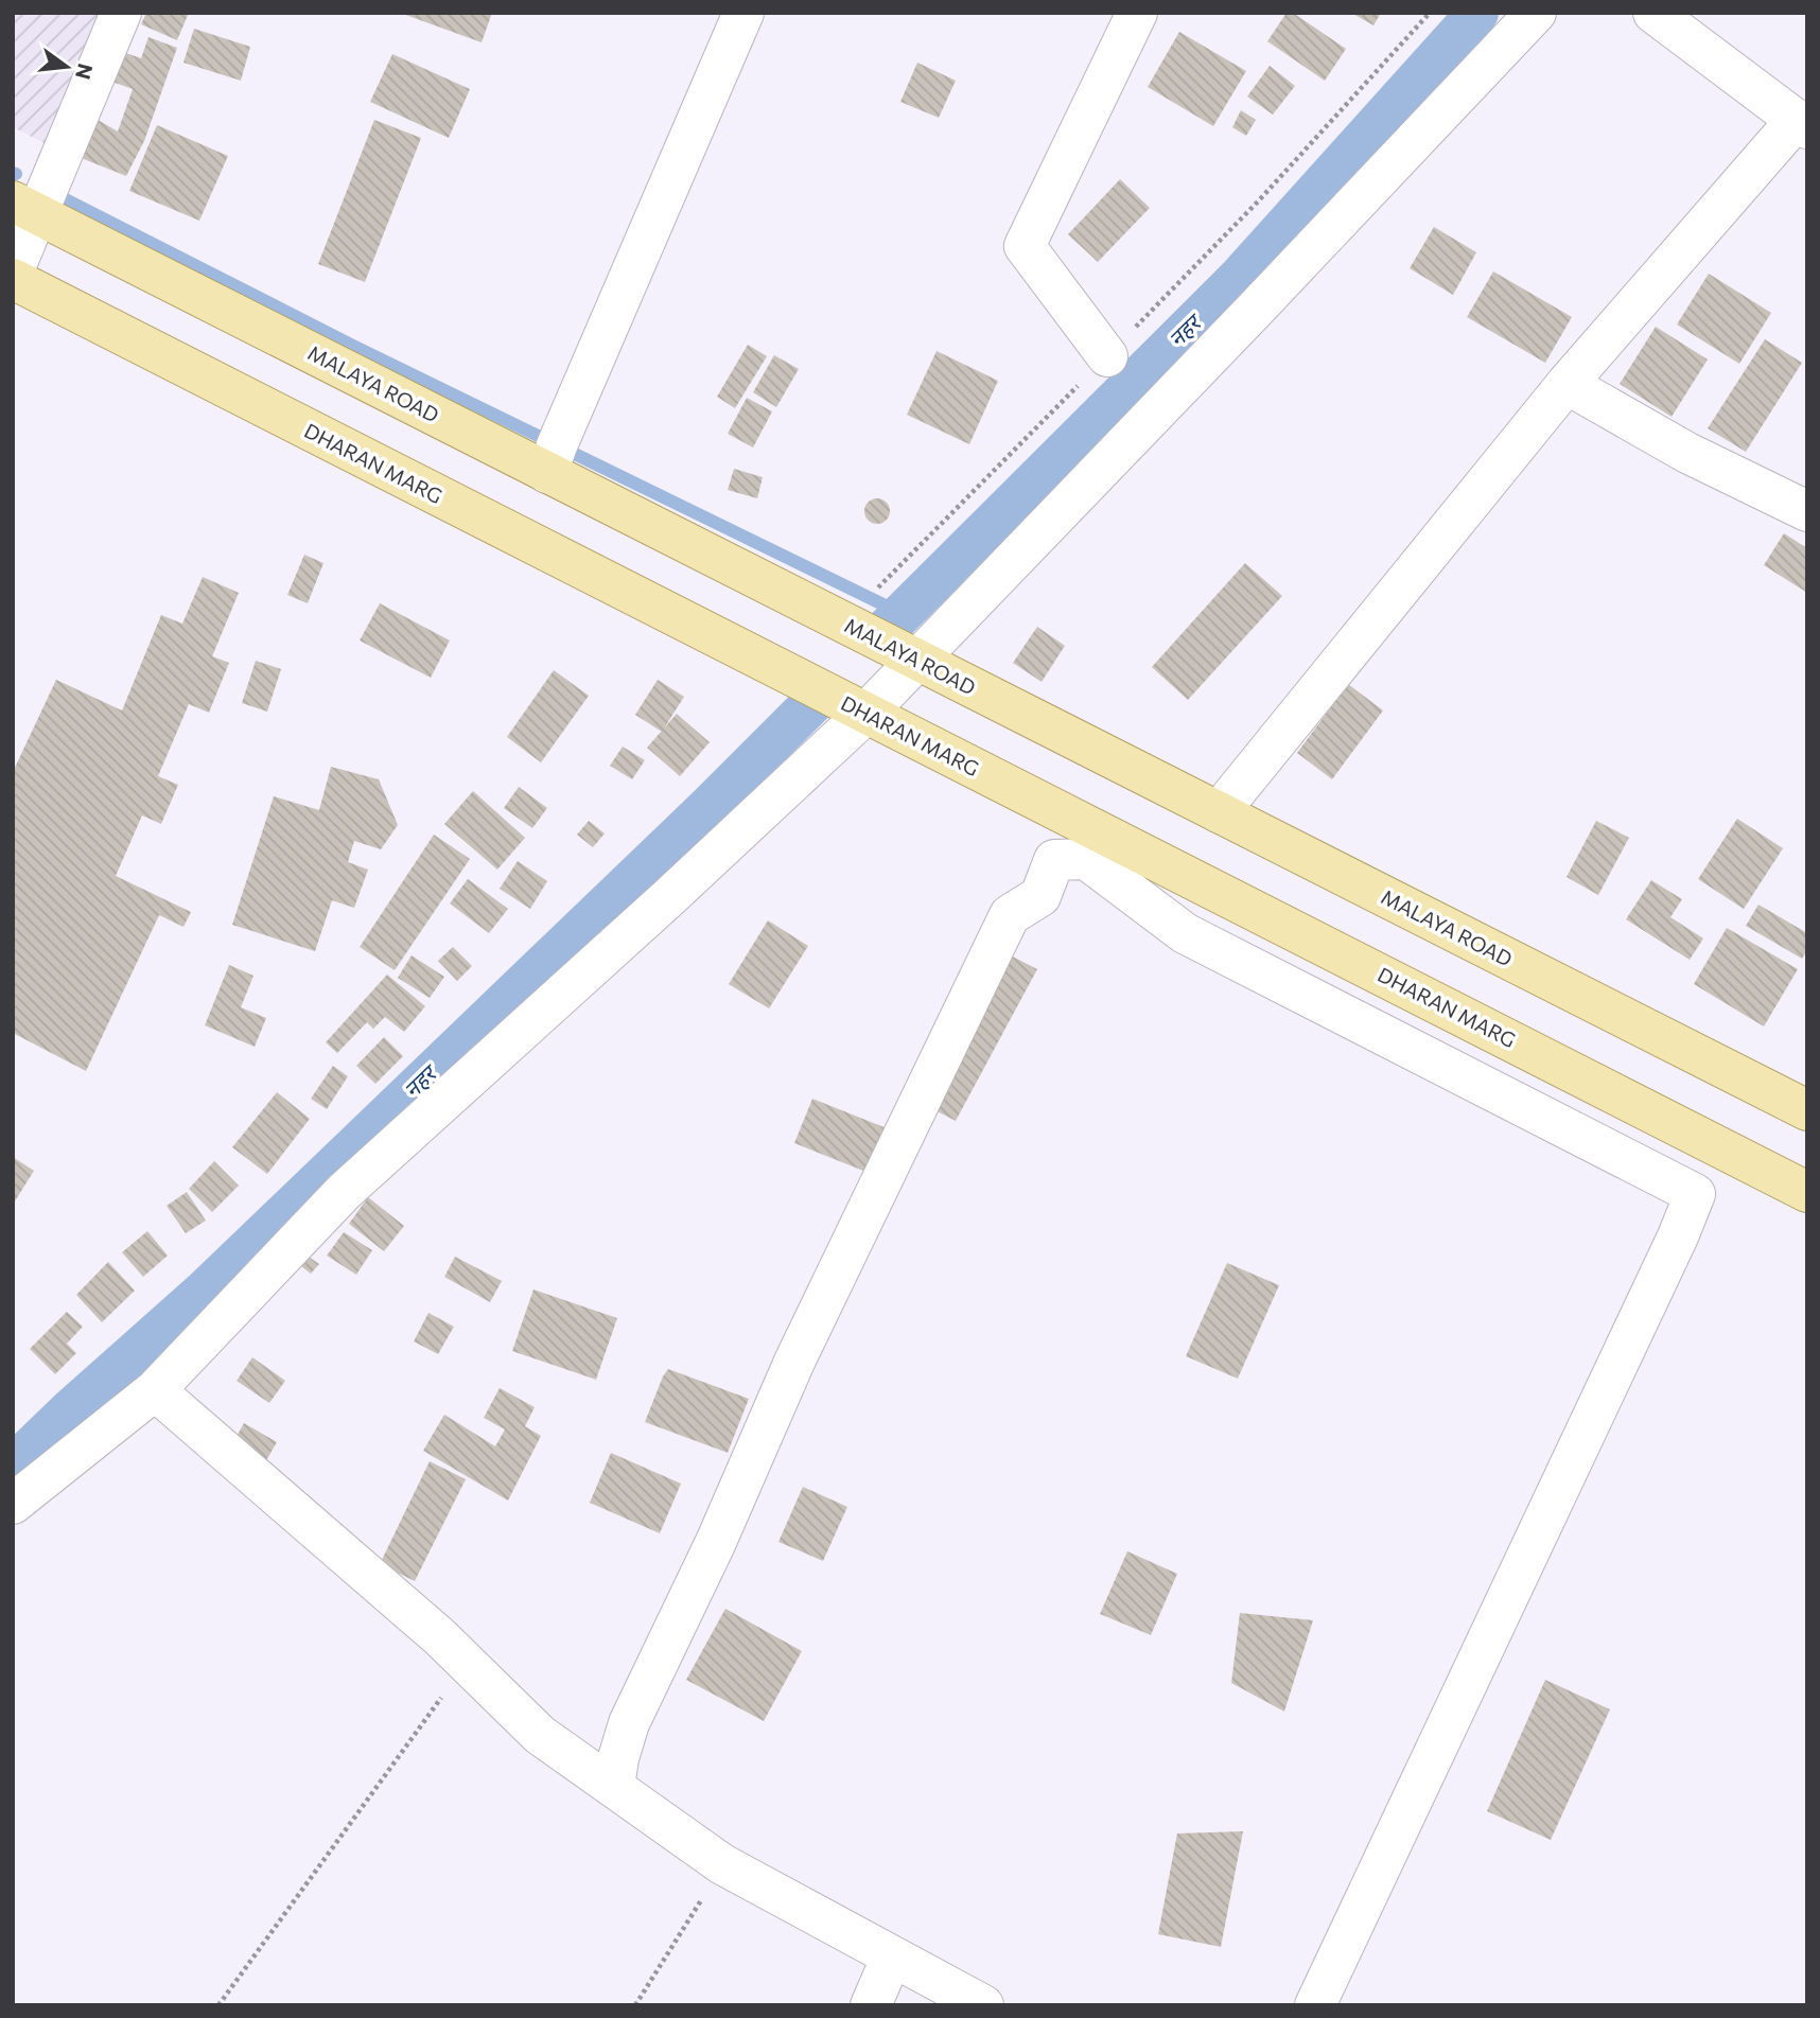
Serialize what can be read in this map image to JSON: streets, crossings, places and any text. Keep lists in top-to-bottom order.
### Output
{
  "streets": {
    "main road": ["MALAYA ROAD", "DHARAN MARG"]
  },
  "water": ["नहर"],
  "north": "right"
}
